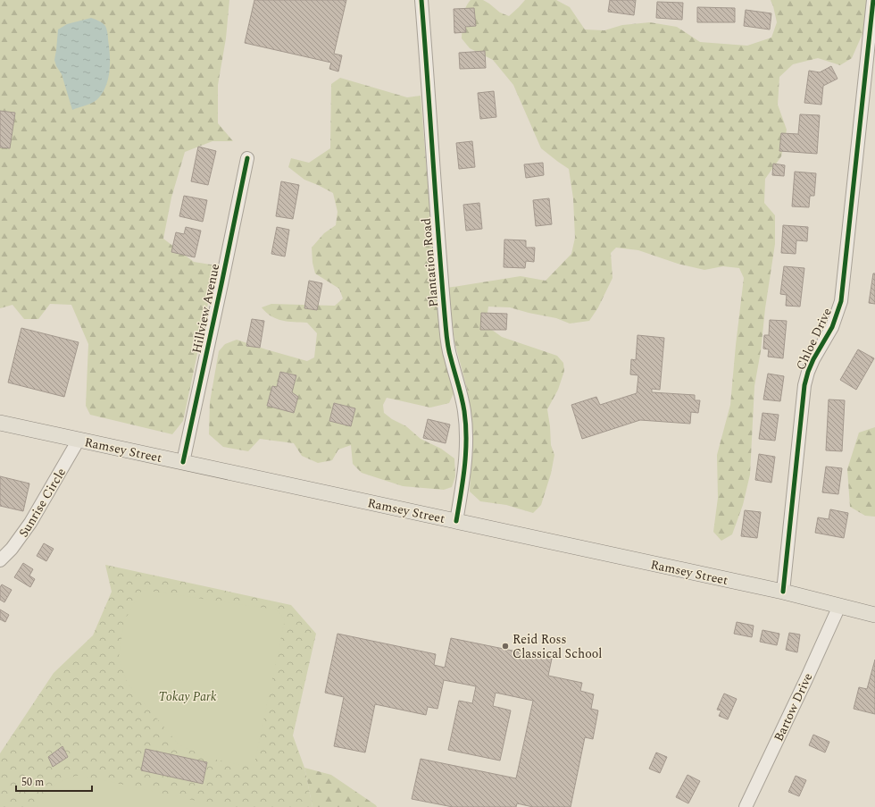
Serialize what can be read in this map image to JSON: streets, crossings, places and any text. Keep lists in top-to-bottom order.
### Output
{
  "streets": {
    "main road": ["Ramsey Street"],
    "street": [
      "Plantation Road",
      "Hillview Avenue",
      "Chloe Drive",
      "Sunrise Circle",
      "Bartow Drive"
    ]
  },
  "crossings": [
    ["Plantation Road", "Ramsey Street"],
    ["Hillview Avenue", "Ramsey Street"],
    ["Chloe Drive", "Ramsey Street"],
    ["Ramsey Street", "Sunrise Circle"],
    ["Ramsey Street", "Bartow Drive"]
  ],
  "parks": ["Tokay Park"],
  "places": ["Reid Ross Classical School"],
  "scale_bar": "50 m"
}
